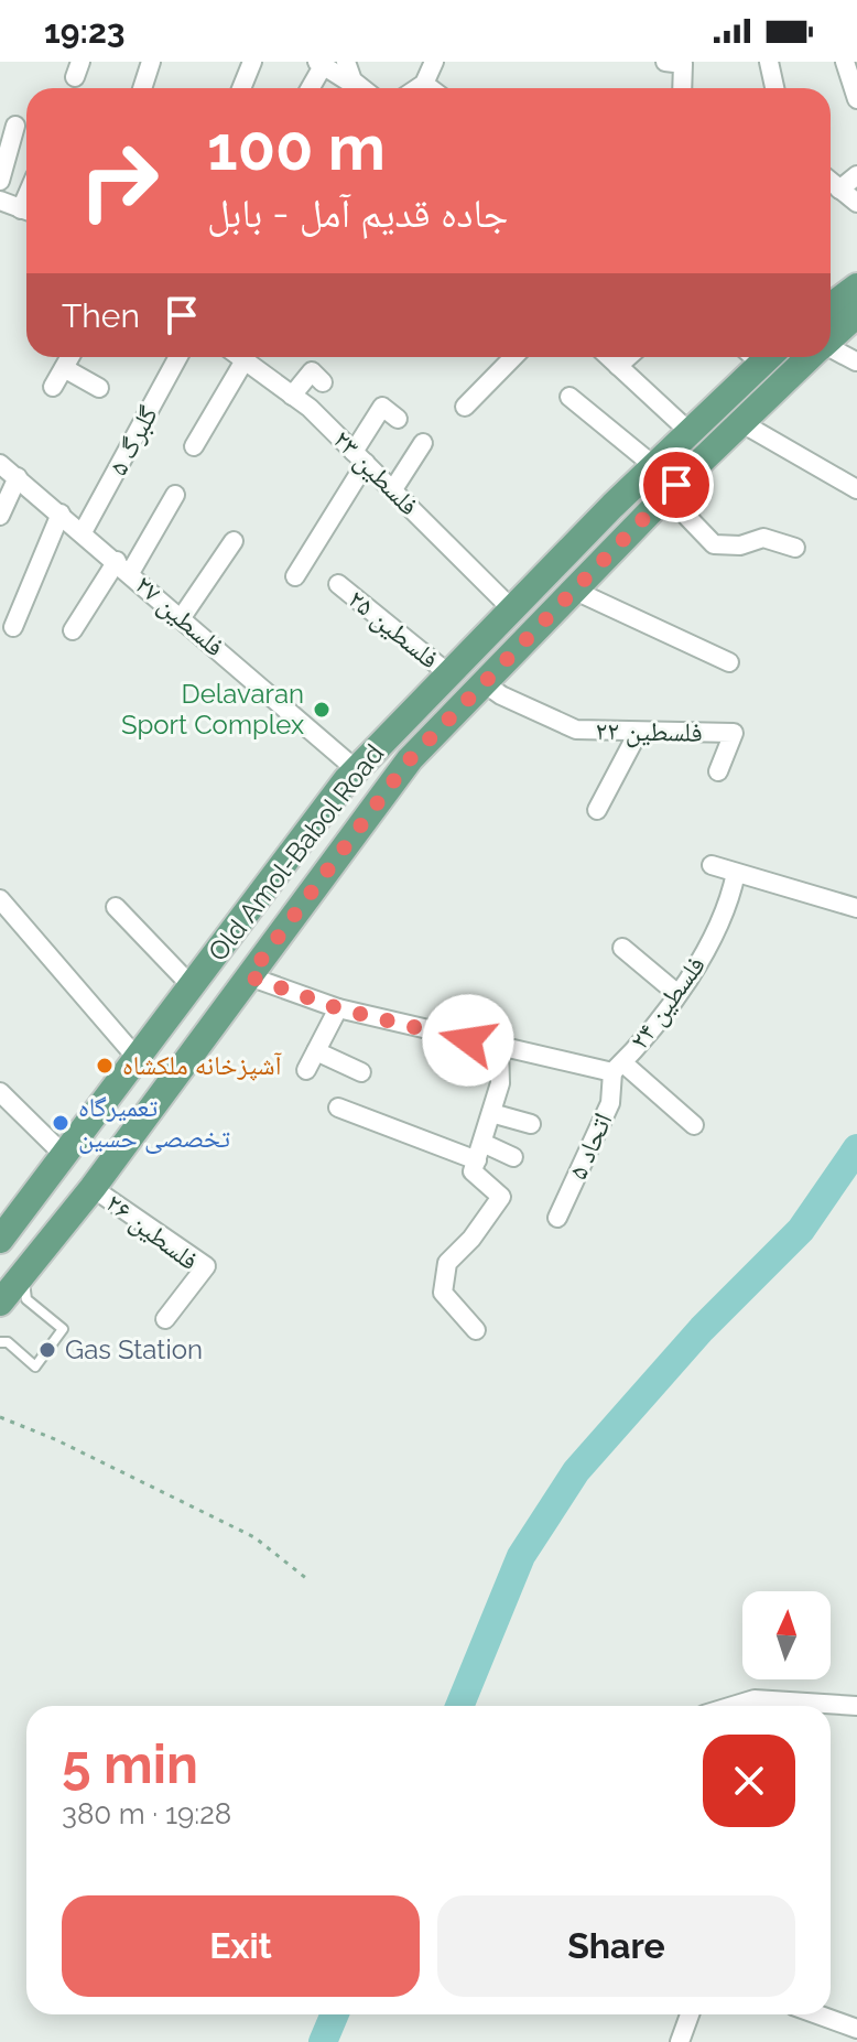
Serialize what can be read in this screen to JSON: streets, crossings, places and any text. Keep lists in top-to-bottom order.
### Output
{
  "streets": {
    "main road": ["Old Amol-Babol Road"],
    "street": [
      "گلبرگ ۵",
      "فلسطین ۲۳",
      "فلسطین ۲۷",
      "فلسطین ۲۵",
      "فلسطین ۲۲",
      "فلسطین ۲۴",
      "اتحاد ۵",
      "فلسطين ٢۶"
    ]
  },
  "crossings": [
    ["گلبرگ ۵", "فلسطین ۲۷"],
    ["فلسطین ۲۳", "Old Amol-Babol Road"],
    ["فلسطین ۲۷", "Old Amol-Babol Road"],
    ["فلسطین ۲۵", "Old Amol-Babol Road"],
    ["فلسطین ۲۴", "اتحاد ۵"]
  ],
  "places": [
    "Delavaran Sport Complex",
    "آشپزخانه ملکشاه",
    "تعمیرگاه تخصصی حسین",
    "Gas Station"
  ],
  "north": "top",
  "page": {
    "status": "19:23",
    "turn": ["100 m", "جاده قدیم آمل - بابل"],
    "then": "Then",
    "heading": ["5 min", "380 m · 19:28"],
    "buttons": ["Exit", "Share"]
  }
}
